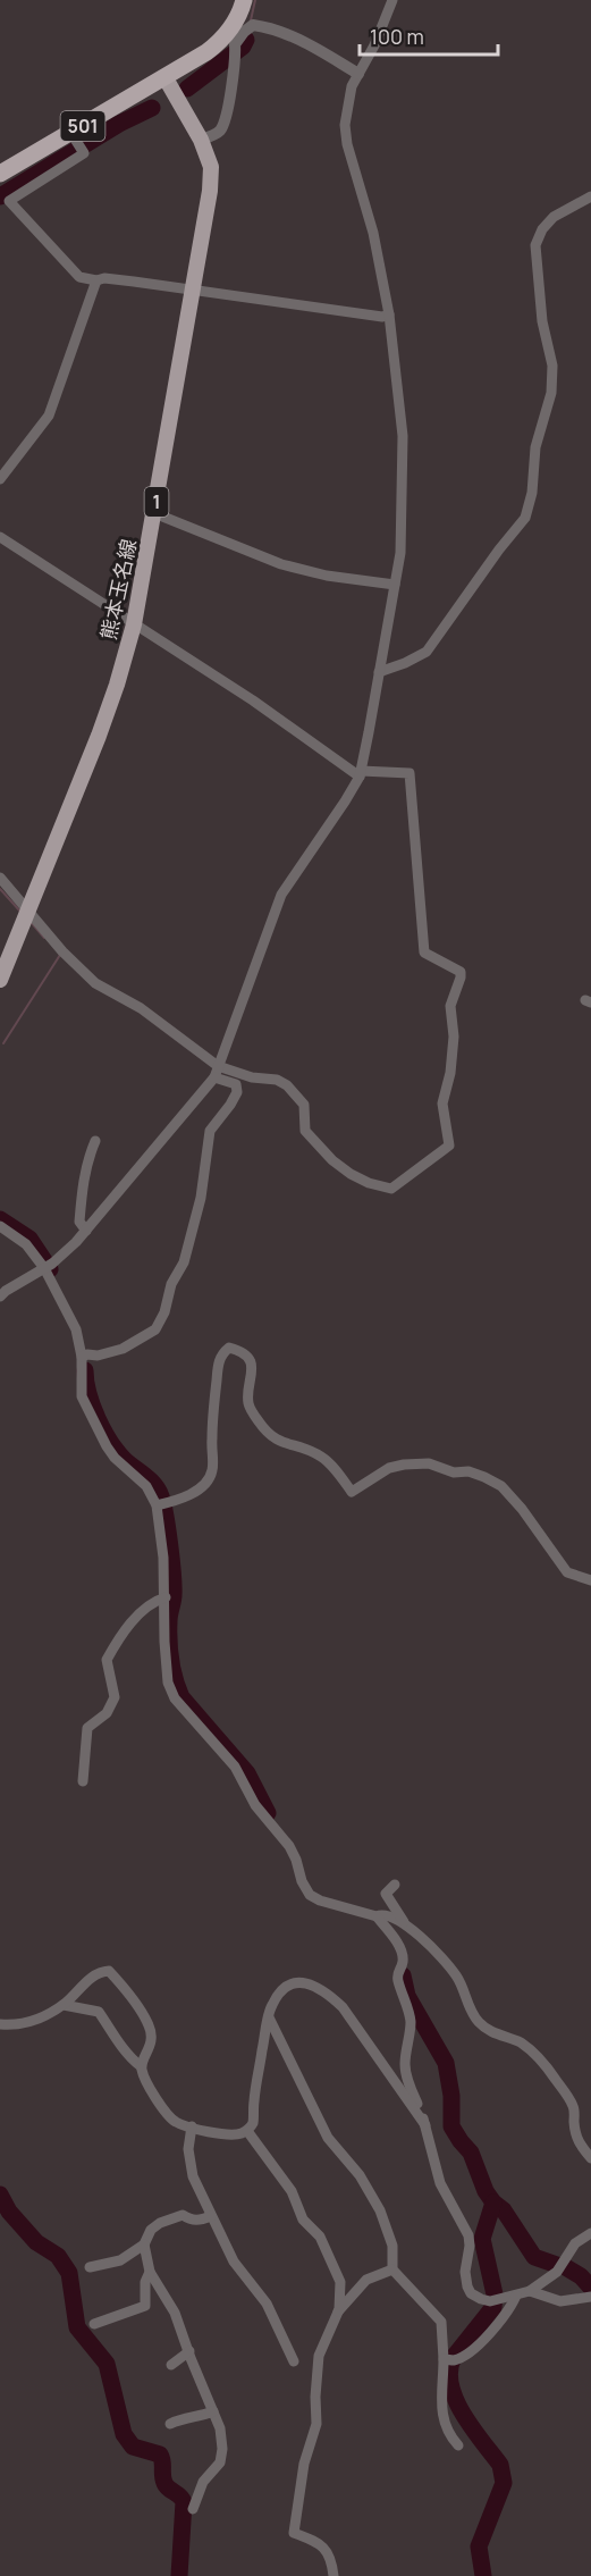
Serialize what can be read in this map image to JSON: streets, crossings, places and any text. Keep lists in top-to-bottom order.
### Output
{
  "streets": {
    "highway": ["501"],
    "main road": ["1", "熊本玉名線"]
  },
  "crossings": [
    ["501", "熊本玉名線"]
  ],
  "scale_bar": "100 m"
}
